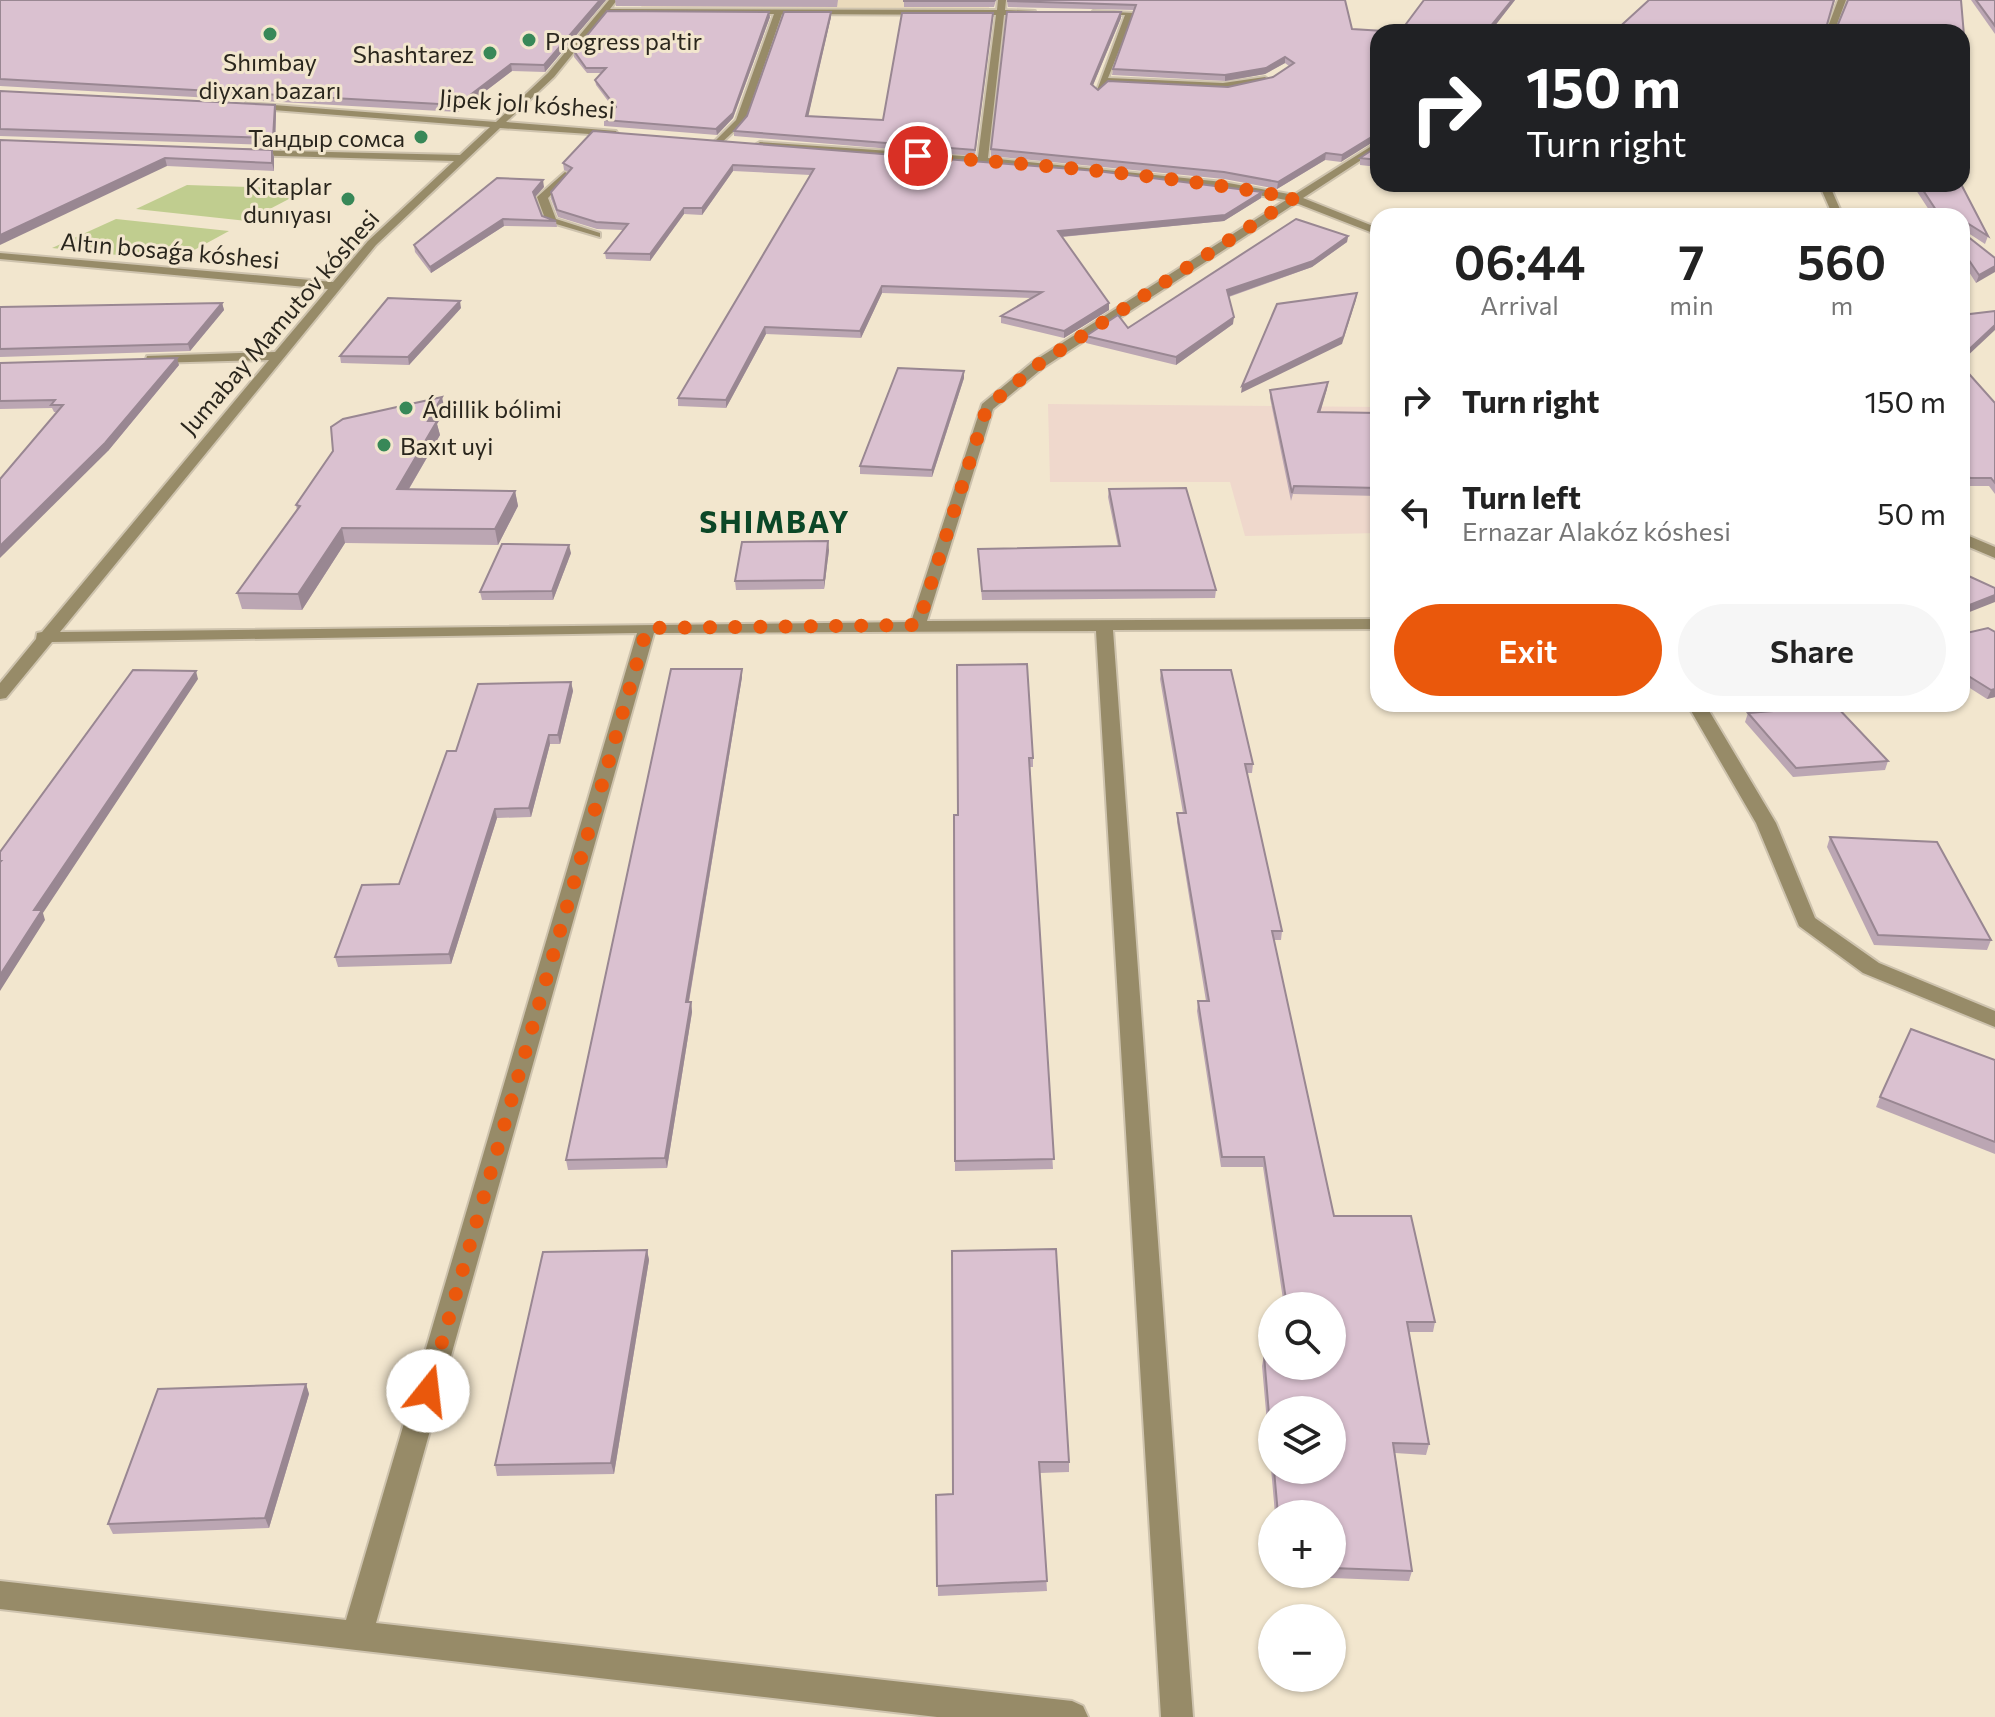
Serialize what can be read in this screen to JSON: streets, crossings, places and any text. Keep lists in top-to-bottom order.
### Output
{
  "streets": {
    "street": ["Jipek jolı kóshesi", "Altın bosaǵa kóshesi", "Jumabay Mamutov kóshesi"]
  },
  "crossings": [
    ["Jipek jolı kóshesi", "Jumabay Mamutov kóshesi"],
    ["Altın bosaǵa kóshesi", "Jumabay Mamutov kóshesi"]
  ],
  "districts": ["SHIMBAY"],
  "places": [
    "Shımbay diyxan bazarı",
    "Progress pa'tir",
    "Shashtarez",
    "Тандыр сомса",
    "Kitaplar dunıyası",
    "Ádillik bólimi",
    "Baxıt uyi"
  ],
  "page": {
    "turn": ["150 m", "Turn right"],
    "eta": [
      "06:44",
      "Arrival",
      "7",
      "min",
      "560",
      "m"
    ],
    "list": [
      {
        "name": "Turn right",
        "value": "150 m"
      },
      {
        "name": "Turn left",
        "note": "Ernazar Alakóz kóshesi",
        "value": "50 m"
      }
    ],
    "buttons": ["Exit", "Share"],
    "map_buttons": ["+", "−"]
  }
}
